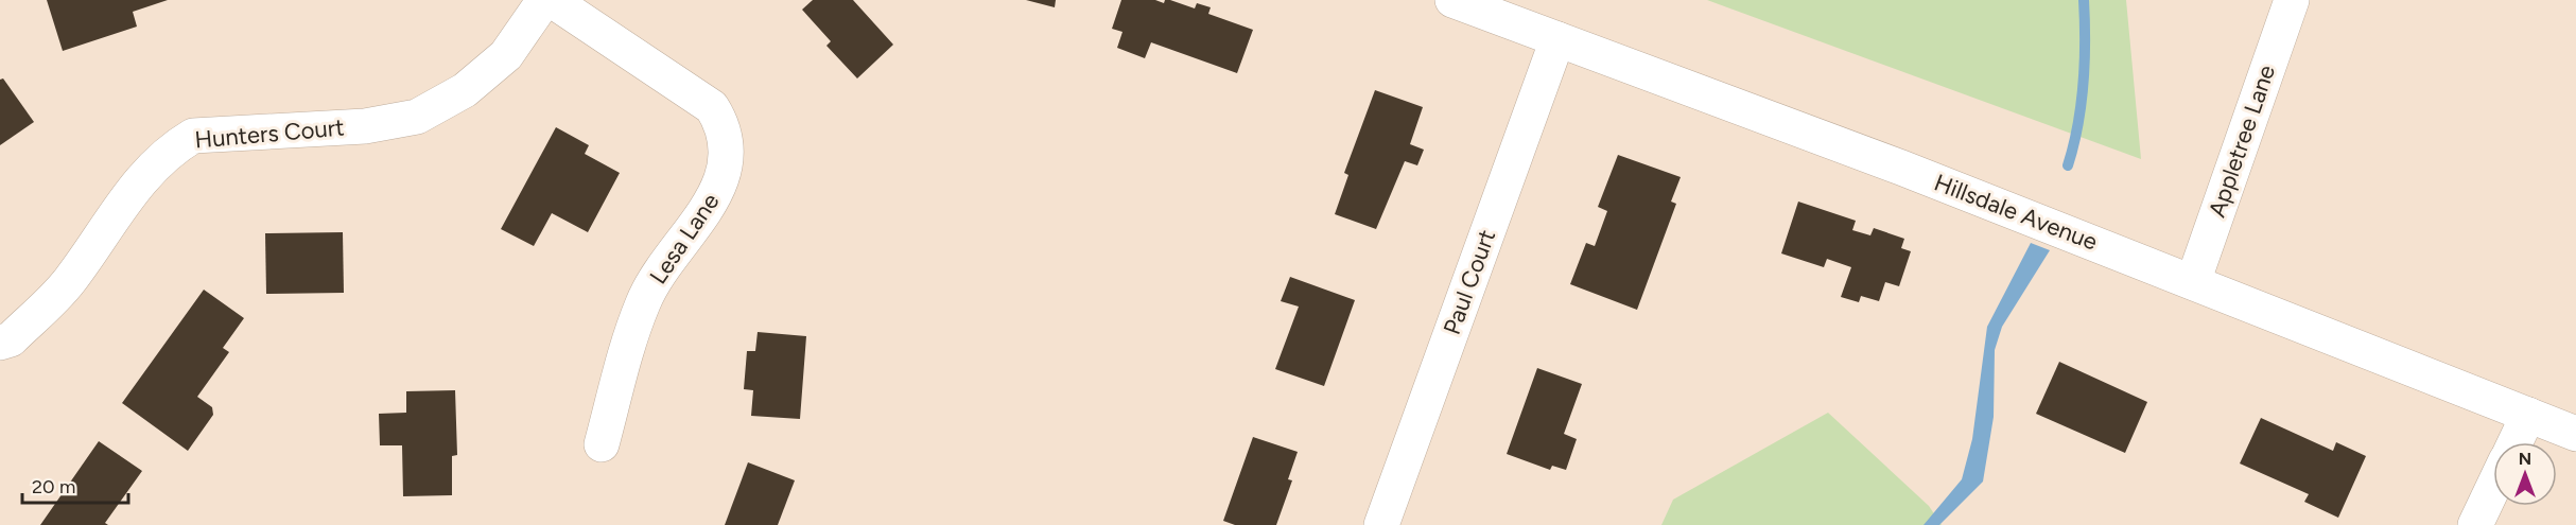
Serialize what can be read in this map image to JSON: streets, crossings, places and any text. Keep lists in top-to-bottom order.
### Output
{
  "streets": {
    "street": [
      "Hunters Court",
      "Appletree Lane",
      "Hillsdale Avenue",
      "Lesa Lane",
      "Paul Court"
    ]
  },
  "crossings": [
    ["Appletree Lane", "Hillsdale Avenue"],
    ["Hillsdale Avenue", "Paul Court"]
  ],
  "scale_bar": "20 m",
  "north": "top"
}
